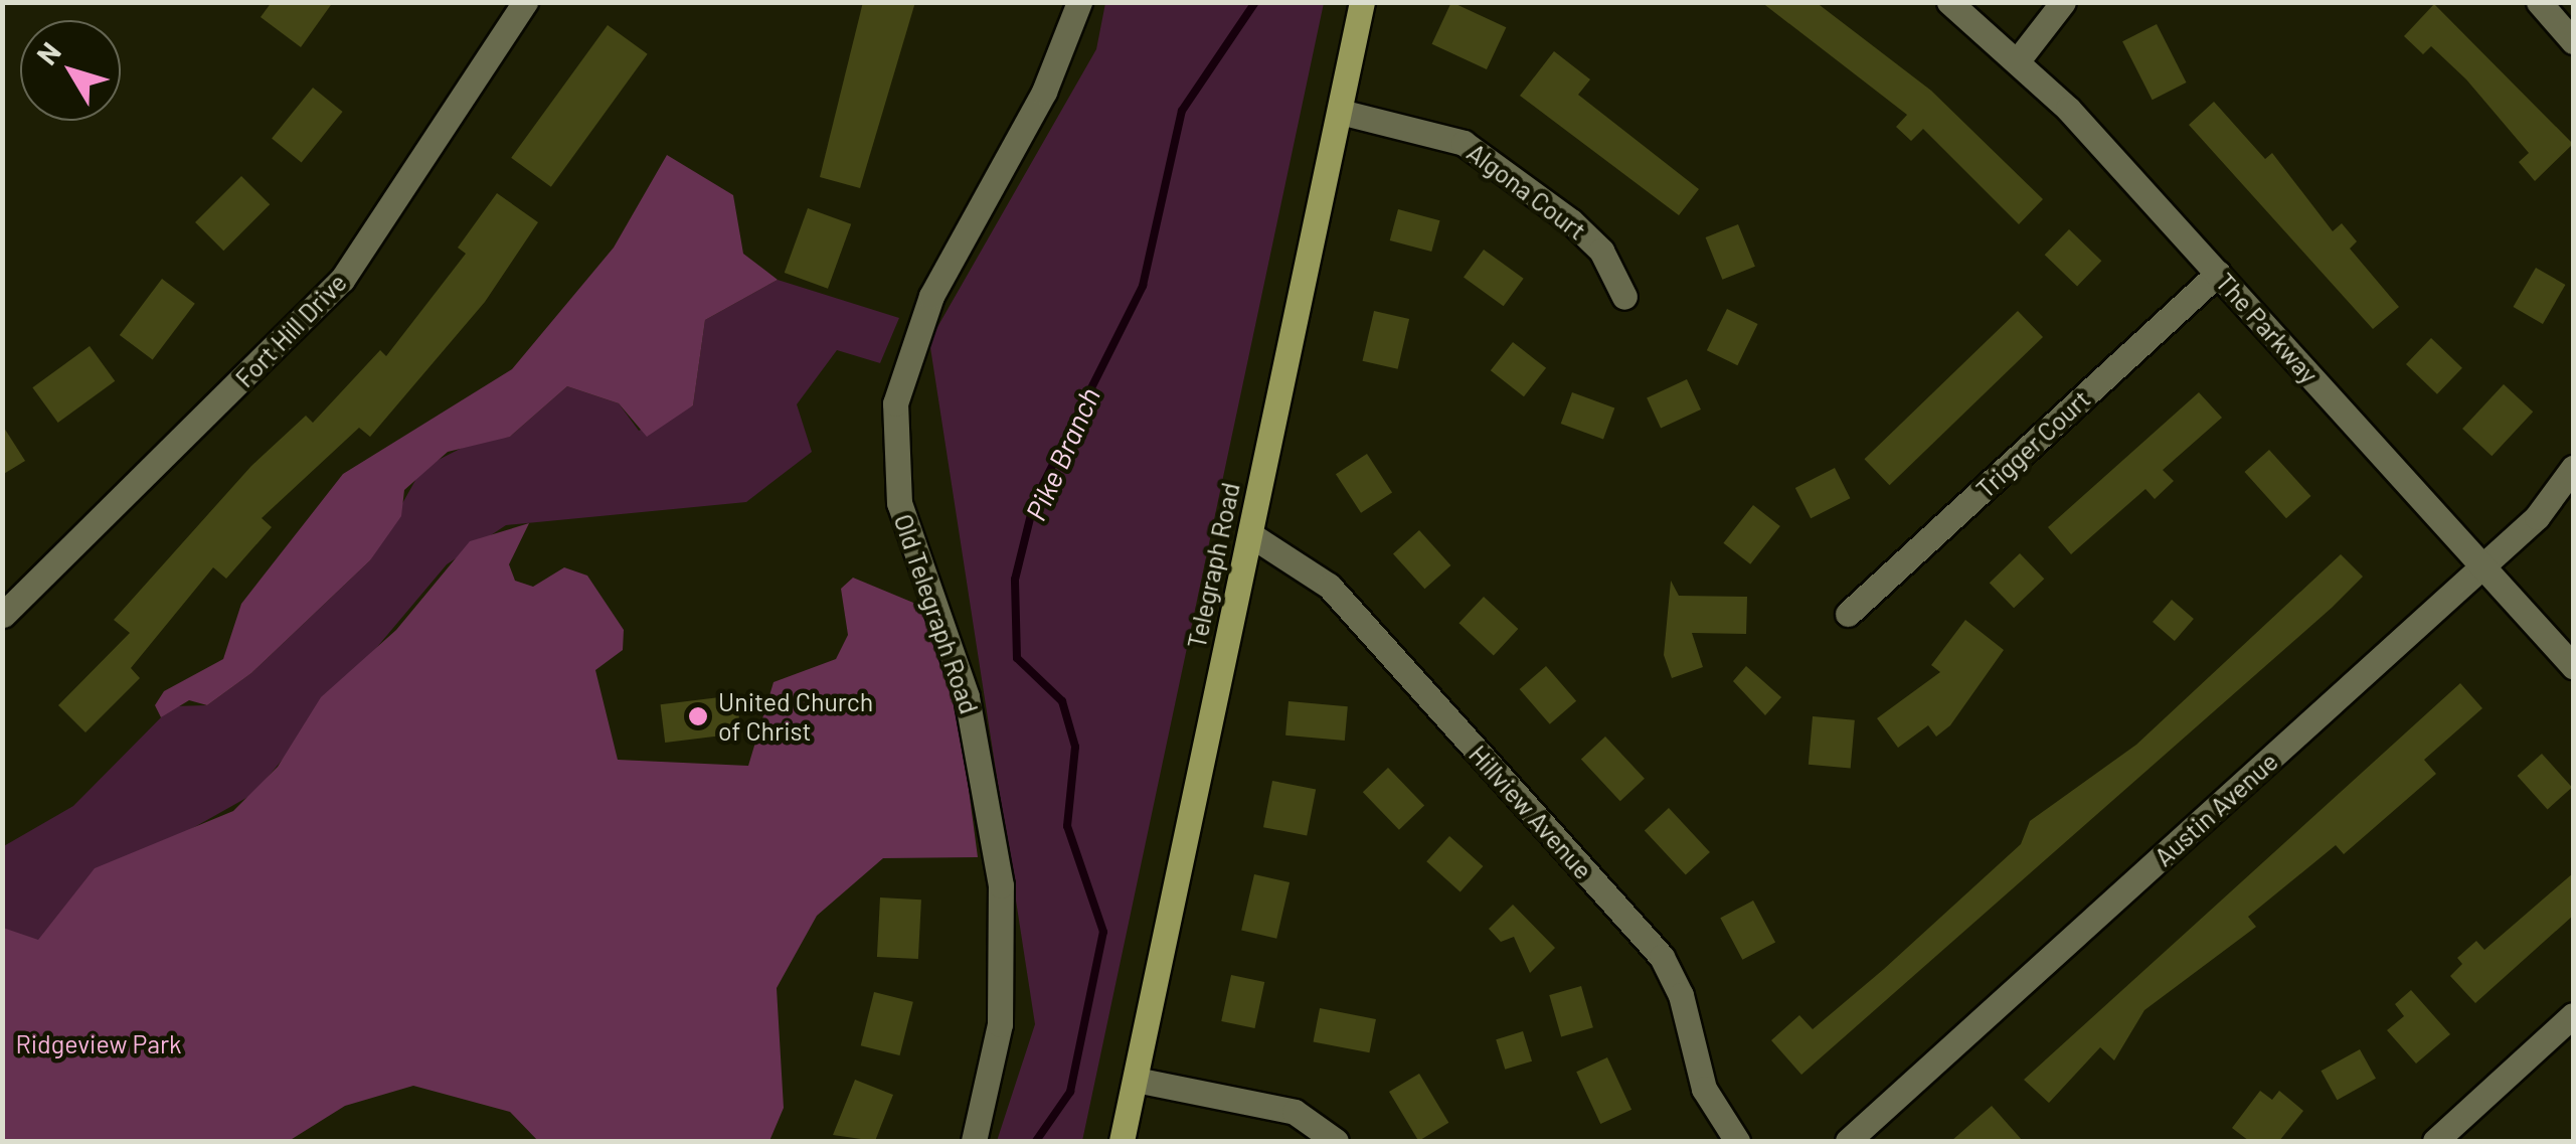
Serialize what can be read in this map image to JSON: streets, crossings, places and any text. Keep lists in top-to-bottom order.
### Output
{
  "streets": {
    "main road": ["Telegraph Road"],
    "street": [
      "Algona Court",
      "The Parkway",
      "Fort Hill Drive",
      "Trigger Court",
      "Old Telegraph Road",
      "Austin Avenue",
      "Hillview Avenue"
    ]
  },
  "crossings": [
    ["Algona Court", "Telegraph Road"],
    ["The Parkway", "Trigger Court"],
    ["The Parkway", "Austin Avenue"],
    ["Telegraph Road", "Hillview Avenue"]
  ],
  "water": ["Pike Branch"],
  "parks": ["Ridgeview Park"],
  "places": ["United Church of Christ"],
  "north": "top left"
}
